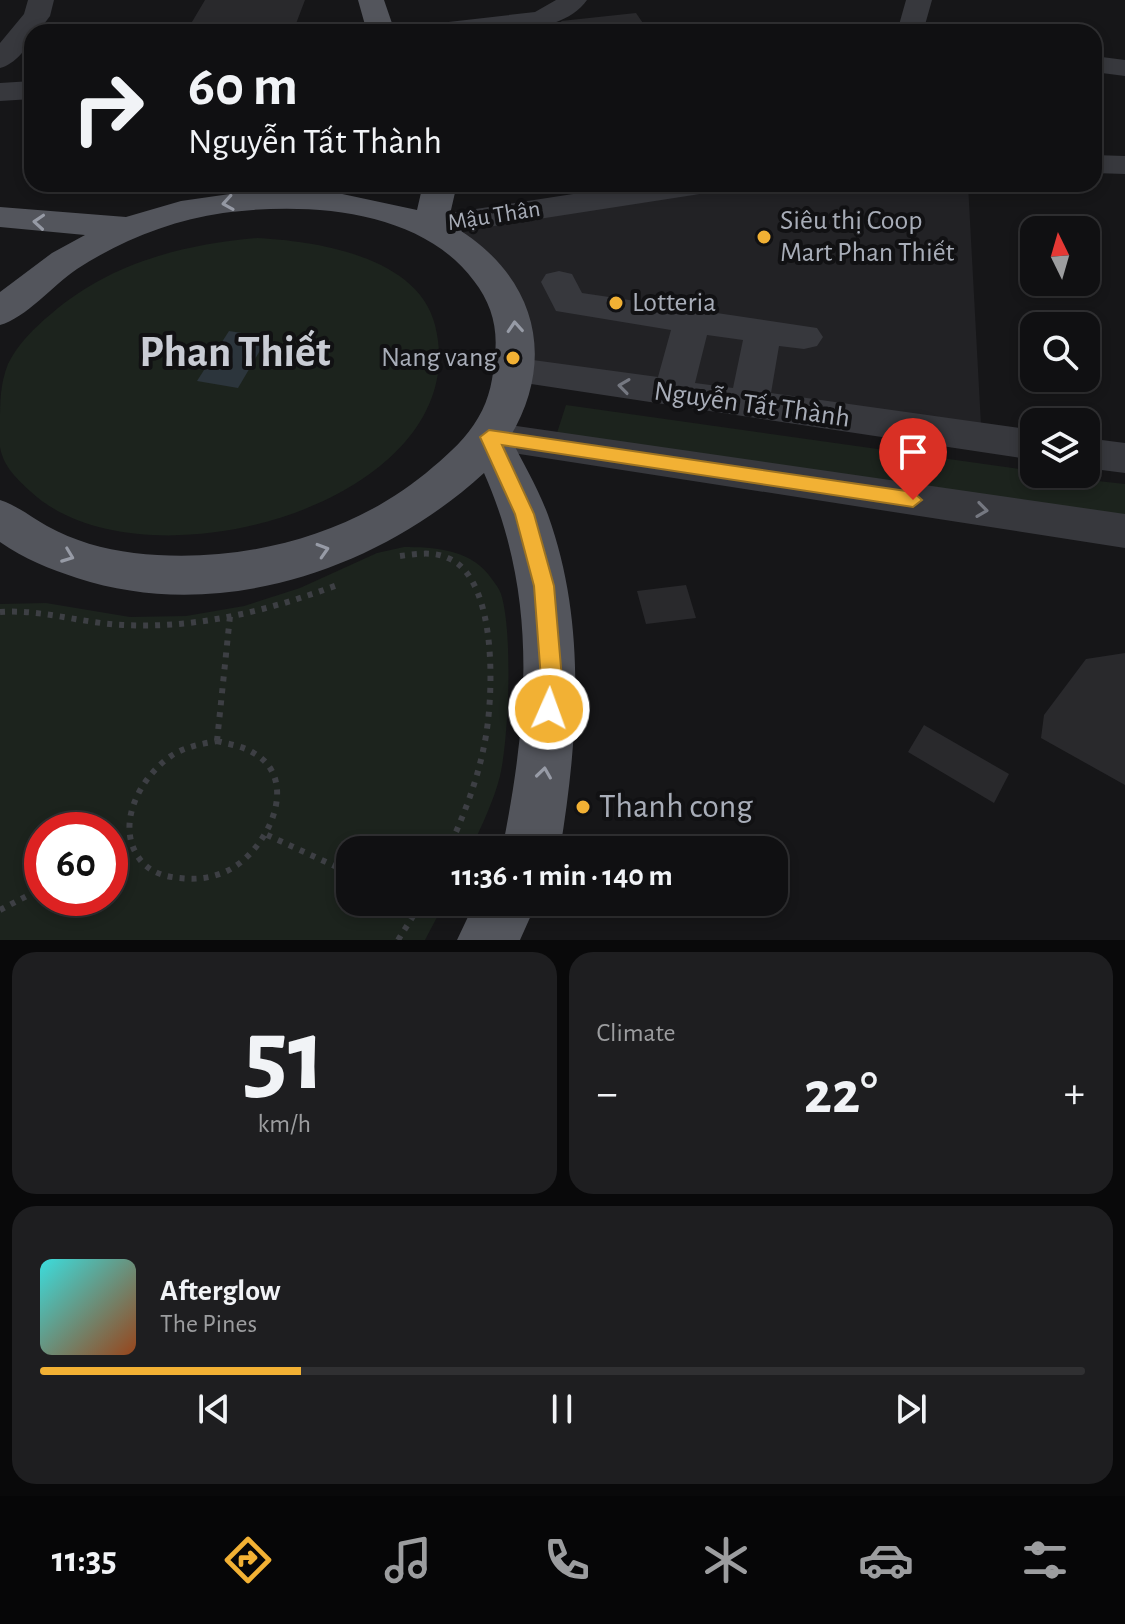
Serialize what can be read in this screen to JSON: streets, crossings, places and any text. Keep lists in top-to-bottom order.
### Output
{
  "streets": {
    "street": ["Mậu Thân", "Nguyễn Tất Thành"]
  },
  "districts": ["Phan Thiết"],
  "places": [
    "Siêu thị Coop Mart Phan Thiết",
    "Lotteria",
    "Nang vang",
    "Thanh cong"
  ],
  "north": "top",
  "page": {
    "turn": ["60 m", "Nguyễn Tất Thành"],
    "limit": "60",
    "trip": "11:36 · 1 min · 140 m",
    "tile": [
      ["51", "km/h"],
      "Climate"
    ],
    "heat": ["−", "22°", "+"],
    "song": ["Afterglow", "The Pines"],
    "tabs": "11:35"
  }
}
